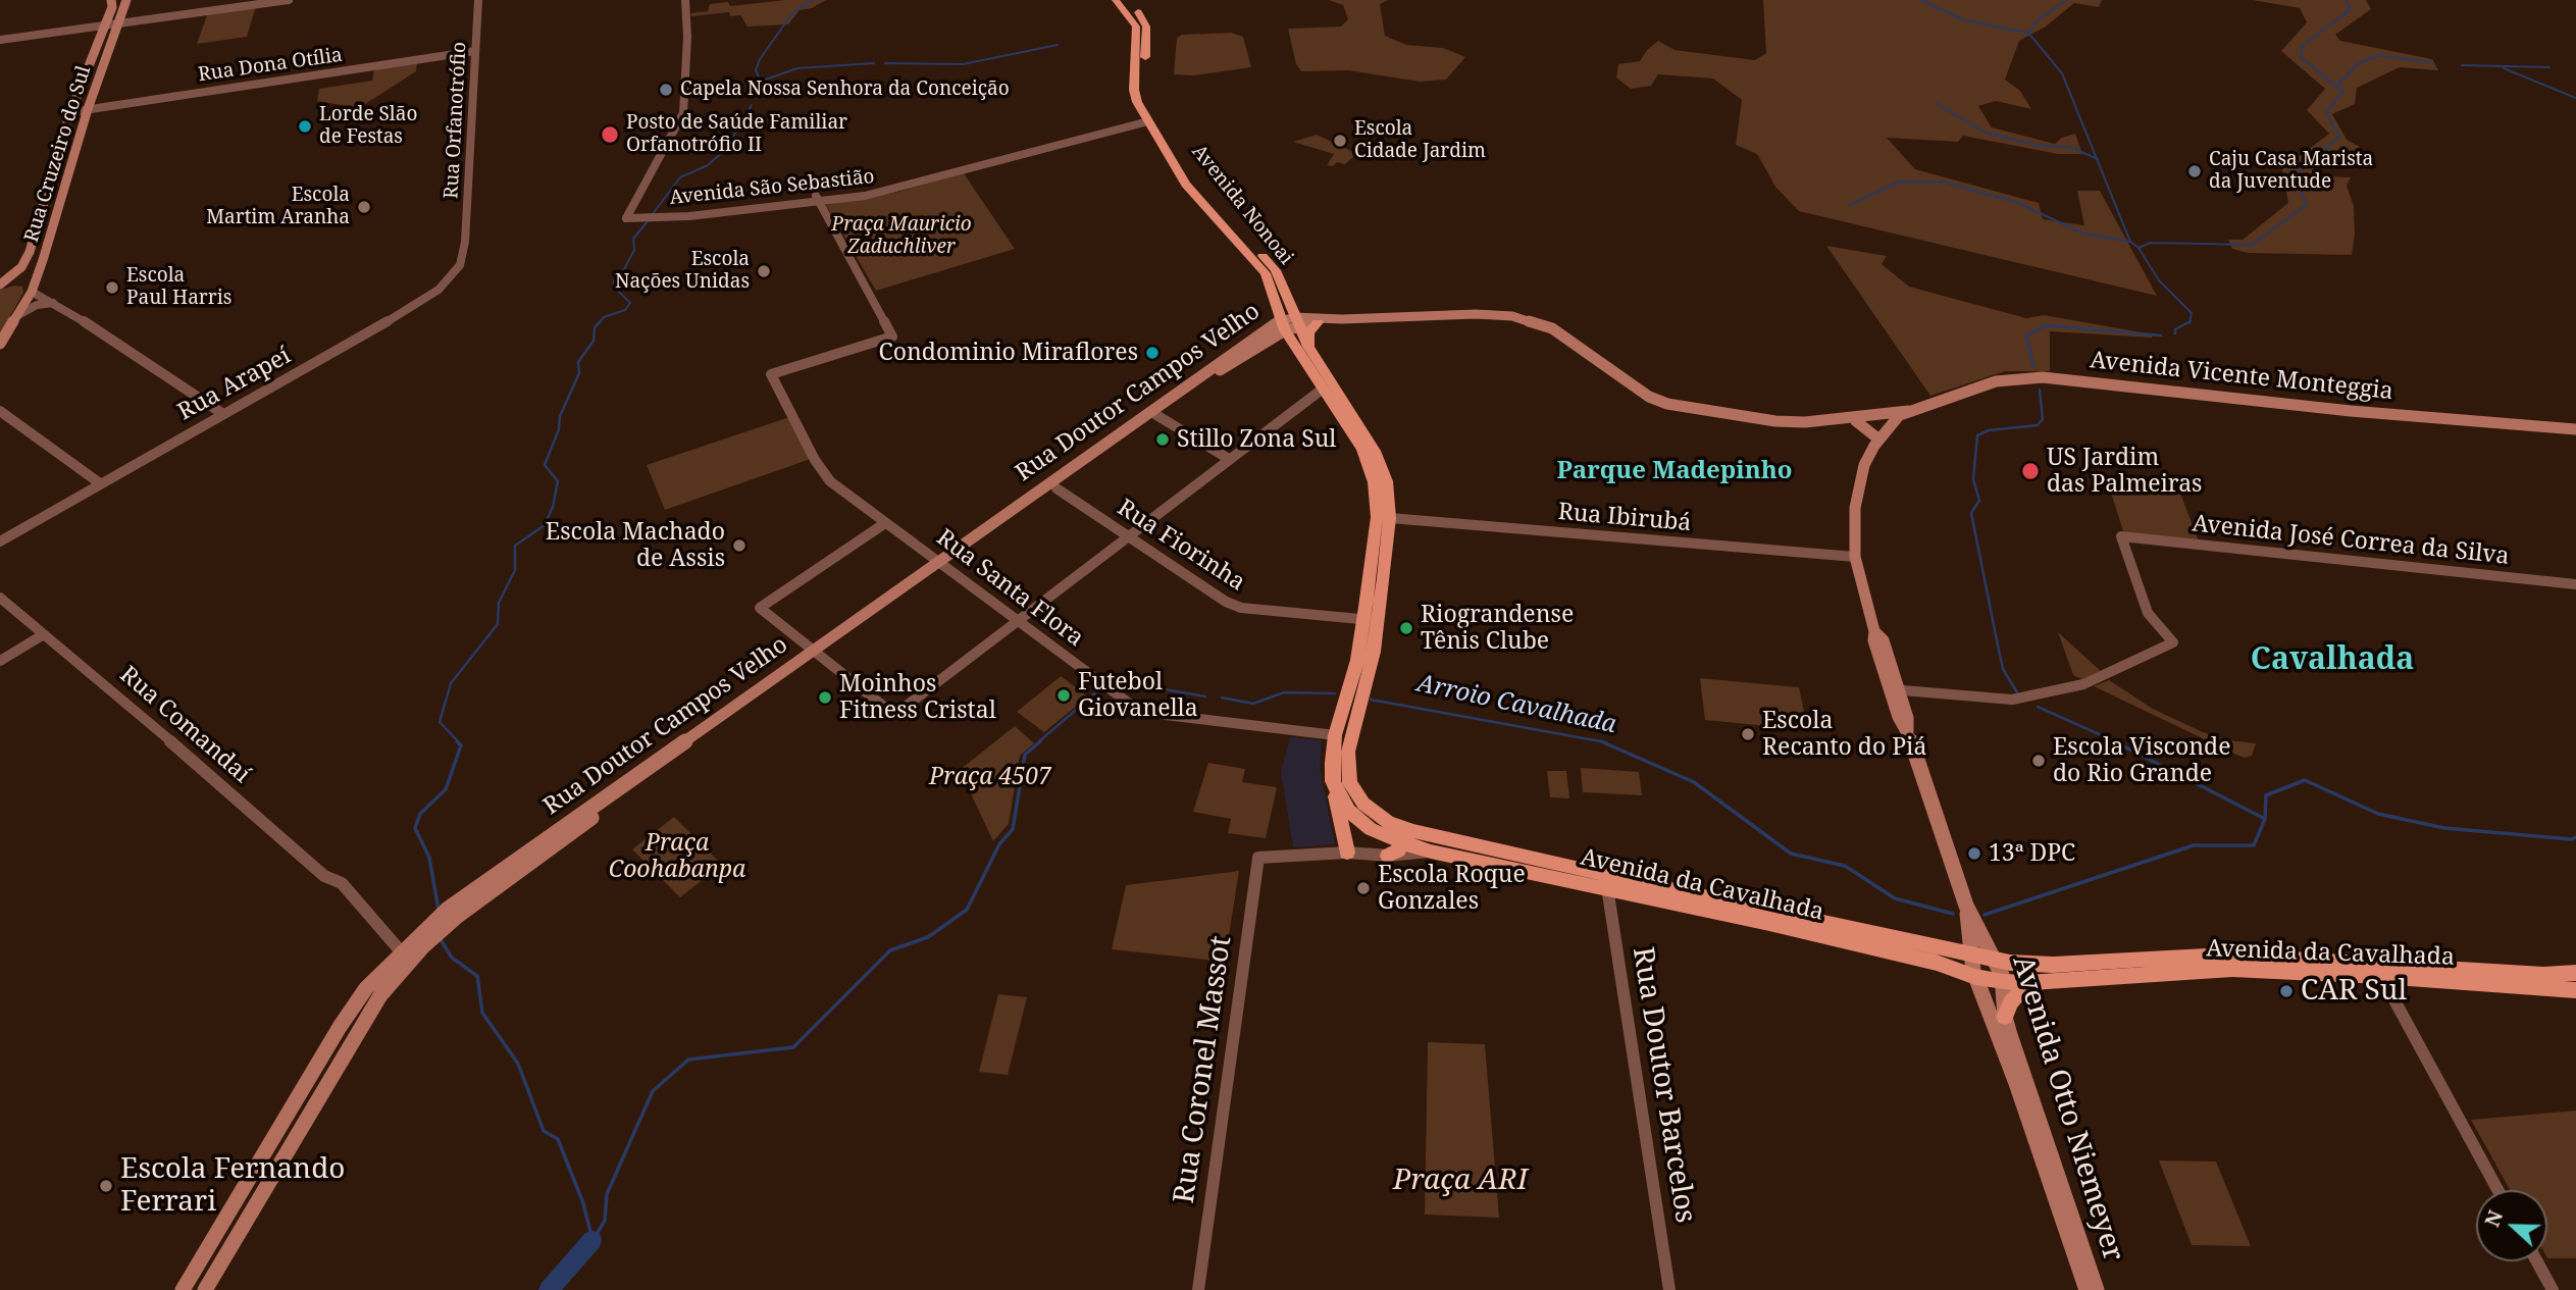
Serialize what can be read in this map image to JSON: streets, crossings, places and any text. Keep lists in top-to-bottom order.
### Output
{
  "streets": {
    "main road": [
      "Rua Cruzeiro do Sul",
      "Avenida Nonoai",
      "Avenida Vicente Monteggia",
      "Rua Doutor Campos Velho",
      "Avenida da Cavalhada",
      "Avenida Otto Niemeyer"
    ],
    "street": [
      "Rua Dona Otília",
      "Rua Orfanotrófio",
      "Avenida São Sebastião",
      "Rua Arapeí",
      "Rua Ibirubá",
      "Avenida José Correa da Silva",
      "Rua Fiorinha",
      "Rua Santa Flora",
      "Rua Comandaí",
      "Rua Coronel Massot",
      "Rua Doutor Barcelos"
    ]
  },
  "crossings": [
    ["Rua Dona Otília", "Rua Orfanotrófio"],
    ["Rua Dona Otília", "Rua Cruzeiro do Sul"],
    ["Rua Orfanotrófio", "Rua Arapeí"],
    ["Avenida São Sebastião", "Avenida Nonoai"],
    ["Avenida São Sebastião", "Rua Santa Flora"],
    ["Avenida Nonoai", "Avenida Vicente Monteggia"],
    ["Avenida Nonoai", "Rua Doutor Campos Velho"],
    ["Avenida Vicente Monteggia", "Rua Doutor Campos Velho"],
    ["Avenida Vicente Monteggia", "Avenida Otto Niemeyer"],
    ["Rua Doutor Campos Velho", "Rua Fiorinha"],
    ["Rua Doutor Campos Velho", "Rua Santa Flora"],
    ["Rua Doutor Campos Velho", "Rua Comandaí"],
    ["Rua Ibirubá", "Avenida Otto Niemeyer"],
    ["Avenida José Correa da Silva", "Avenida Otto Niemeyer"],
    ["Avenida da Cavalhada", "Rua Doutor Barcelos"],
    ["Avenida da Cavalhada", "Avenida Otto Niemeyer"]
  ],
  "districts": ["Parque Madepinho", "Cavalhada"],
  "water": ["Arroio Cavalhada"],
  "parks": [
    "Praça Mauricio Zaduchliver",
    "Praça 4507",
    "Praça Coohabanpa",
    "Praça ARI"
  ],
  "places": [
    "Capela Nossa Senhora da Conceição",
    "Lorde Slão de Festas",
    "Posto de Saúde Familiar Orfanotrófio II",
    "Escola Cidade Jardim",
    "Caju Casa Marista da Juventude",
    "Escola Martim Aranha",
    "Escola Nações Unidas",
    "Escola Paul Harris",
    "Condominio Miraflores",
    "Stillo Zona Sul",
    "US Jardim das Palmeiras",
    "Escola Machado de Assis",
    "Riograndense Tênis Clube",
    "Futebol Giovanella",
    "Moinhos Fitness Cristal",
    "Escola Recanto do Piá",
    "Escola Visconde do Rio Grande",
    "13ª DPC",
    "Escola Roque Gonzales",
    "CAR Sul",
    "Escola Fernando Ferrari"
  ],
  "north": "left"
}
